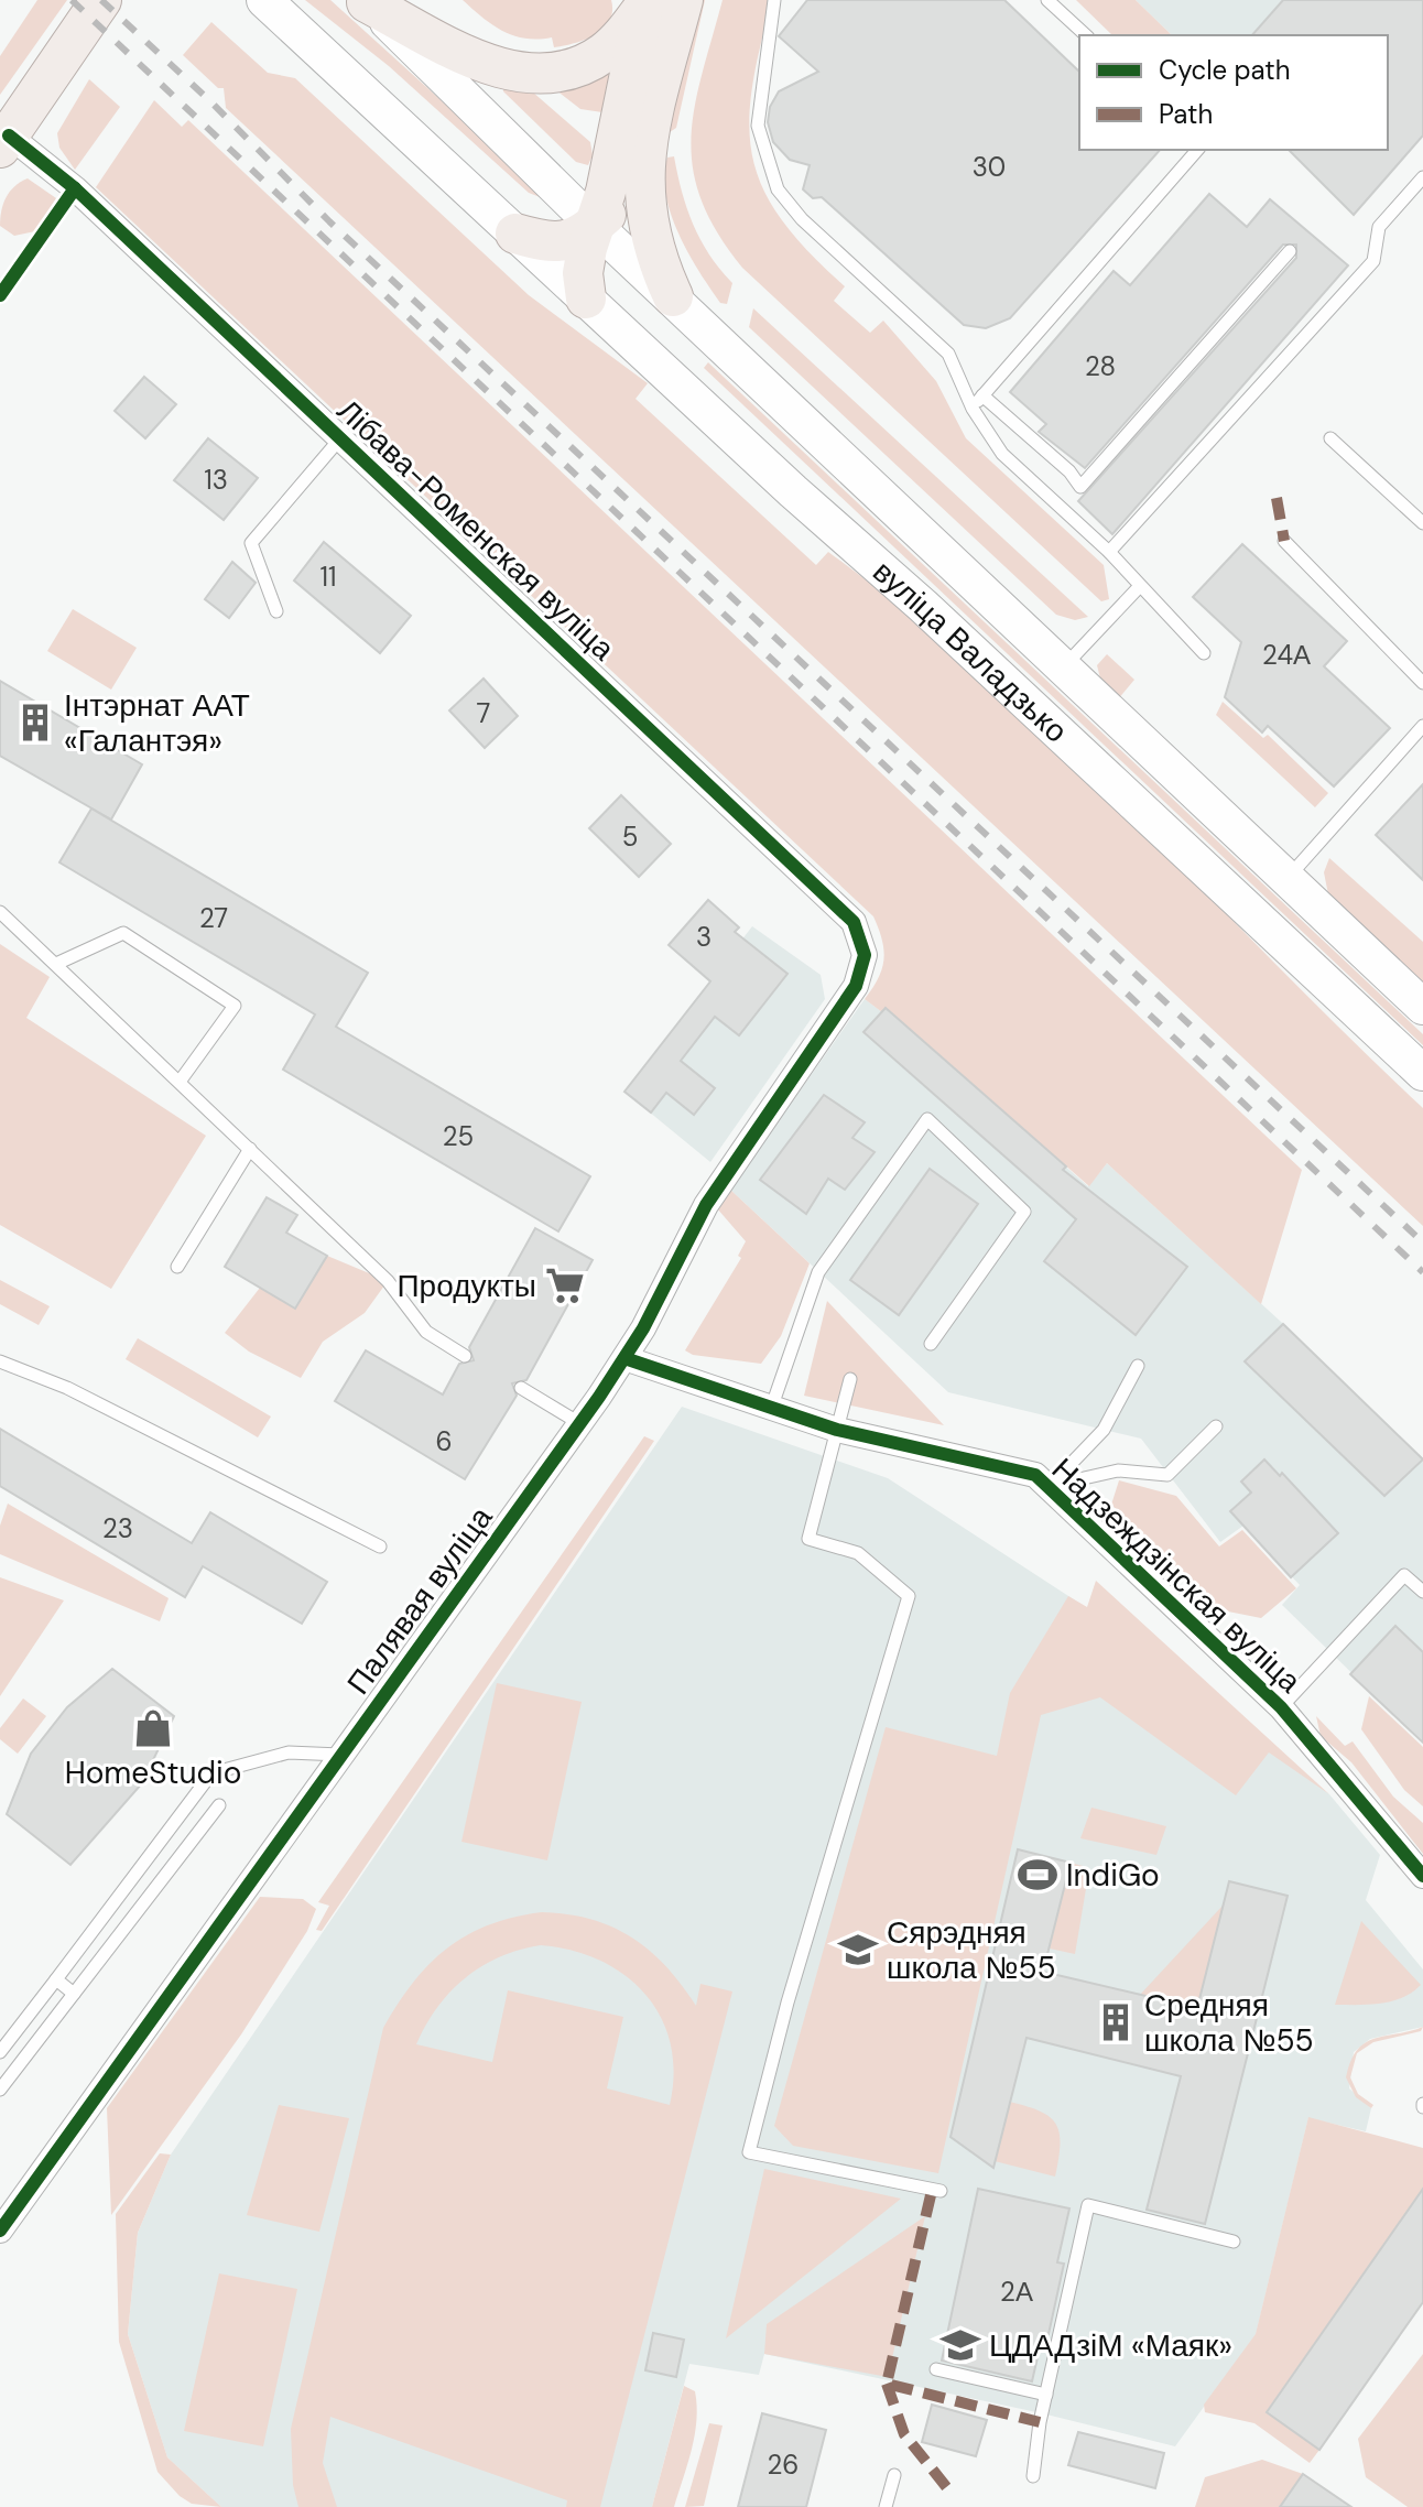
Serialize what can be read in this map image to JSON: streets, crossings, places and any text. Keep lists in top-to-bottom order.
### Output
{
  "streets": {
    "main road": ["вуліца Валадзько"],
    "street": ["Лібава-Роменская вуліца", "Надзеждзінская вуліца", "Палявая вуліца"]
  },
  "crossings": [
    ["Лібава-Роменская вуліца", "Палявая вуліца"],
    ["Надзеждзінская вуліца", "Палявая вуліца"]
  ],
  "places": {
    "building": ["Інтэрнат ААТ «Галантэя»", "Средняя школа №55"],
    "supermarket": ["Продукты"],
    "shop": ["HomeStudio"],
    "sports": ["IndiGo"],
    "school or university": ["Сярэдняя школа №55", "ЦДАДзіМ «Маяк»"]
  },
  "house_numbers": [
    "30",
    "28",
    "13",
    "11",
    "24А",
    "7",
    "5",
    "27",
    "3",
    "25",
    "6",
    "23",
    "2А",
    "26"
  ],
  "legend": ["Cycle path", "Path"]
}
